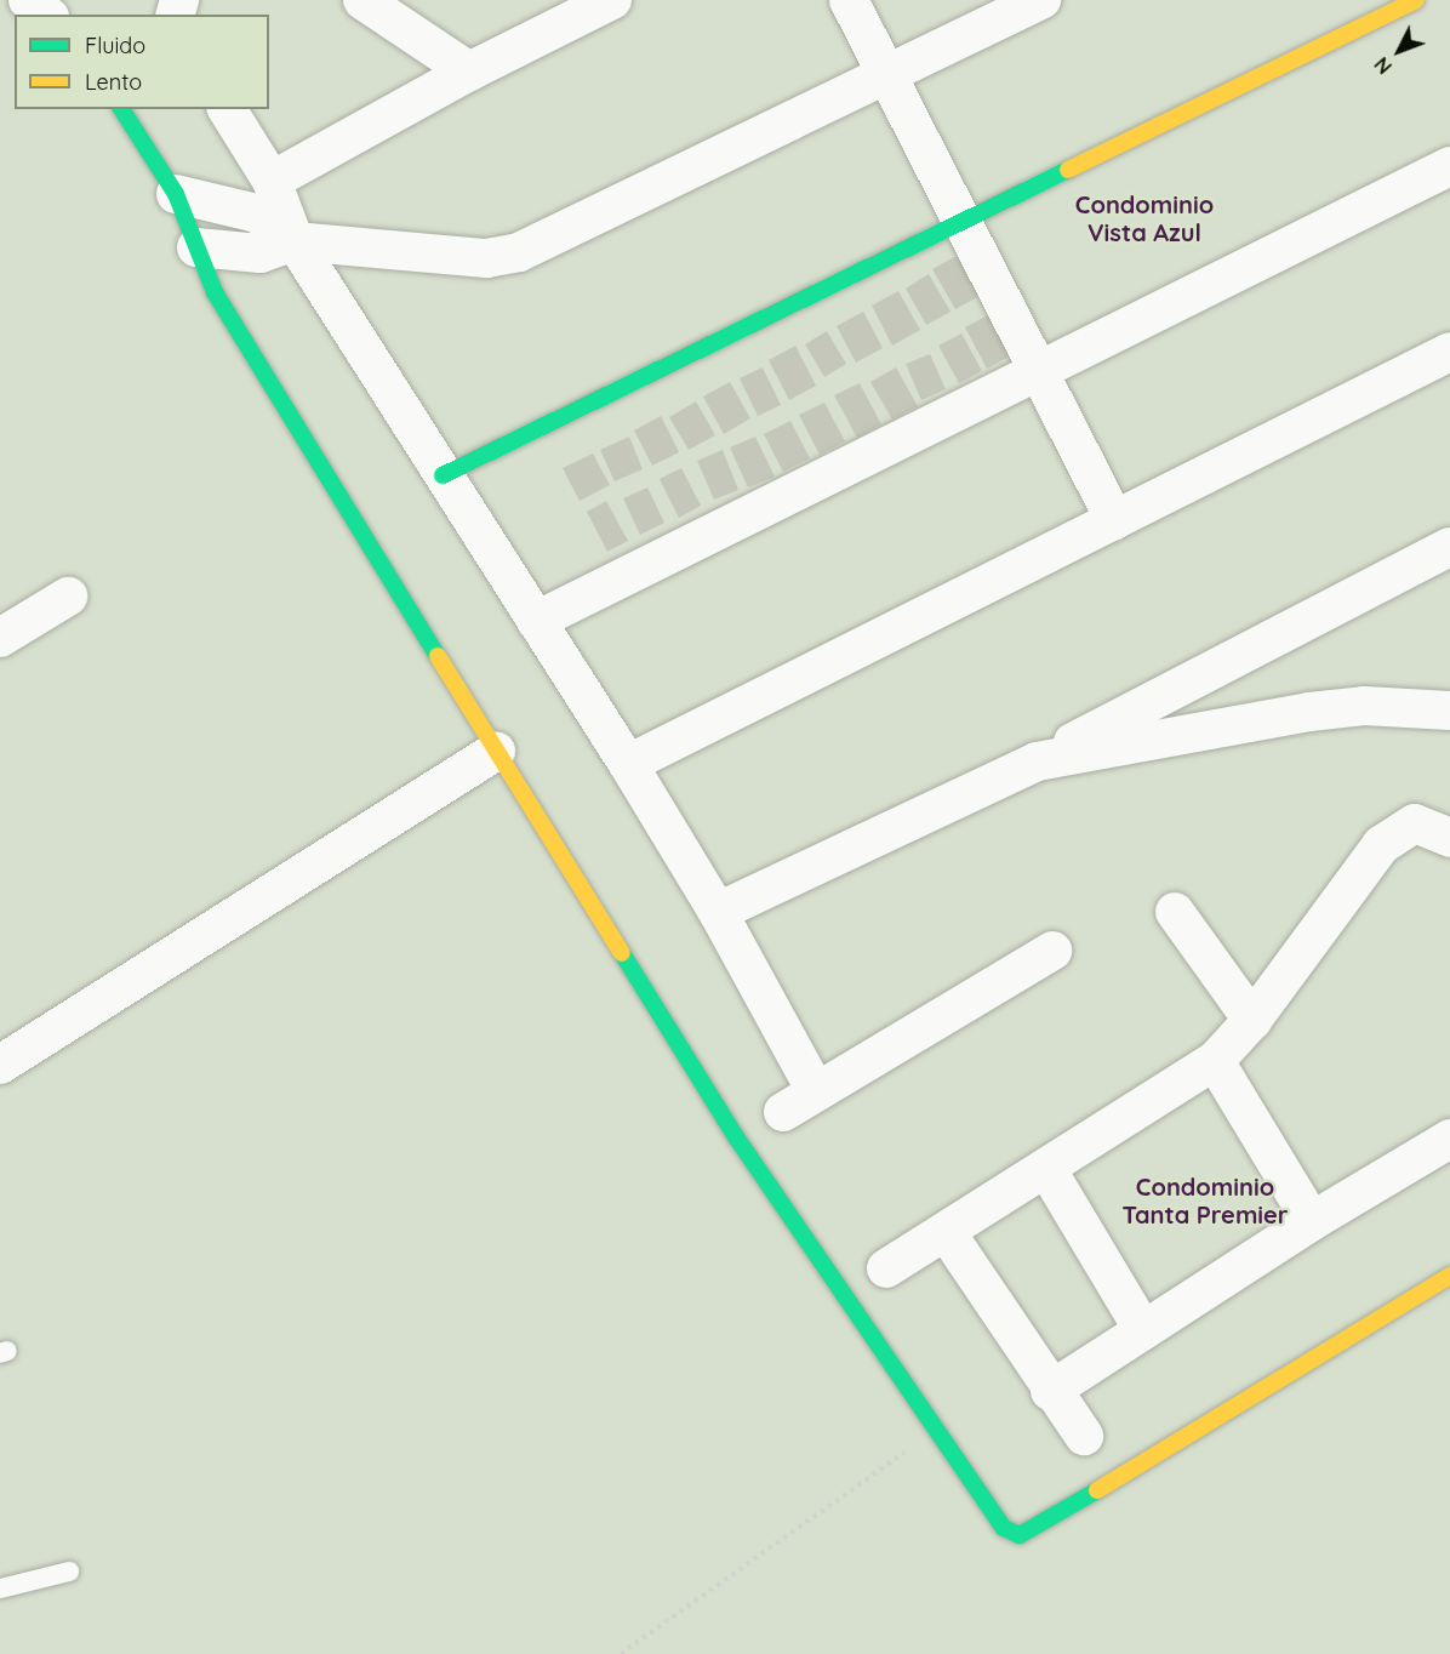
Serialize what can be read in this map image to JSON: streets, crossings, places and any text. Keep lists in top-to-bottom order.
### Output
{
  "districts": ["Condominio Vista Azul", "Condominio Tanta Premier"],
  "legend": ["Fluido", "Lento"],
  "north": "bottom left"
}
